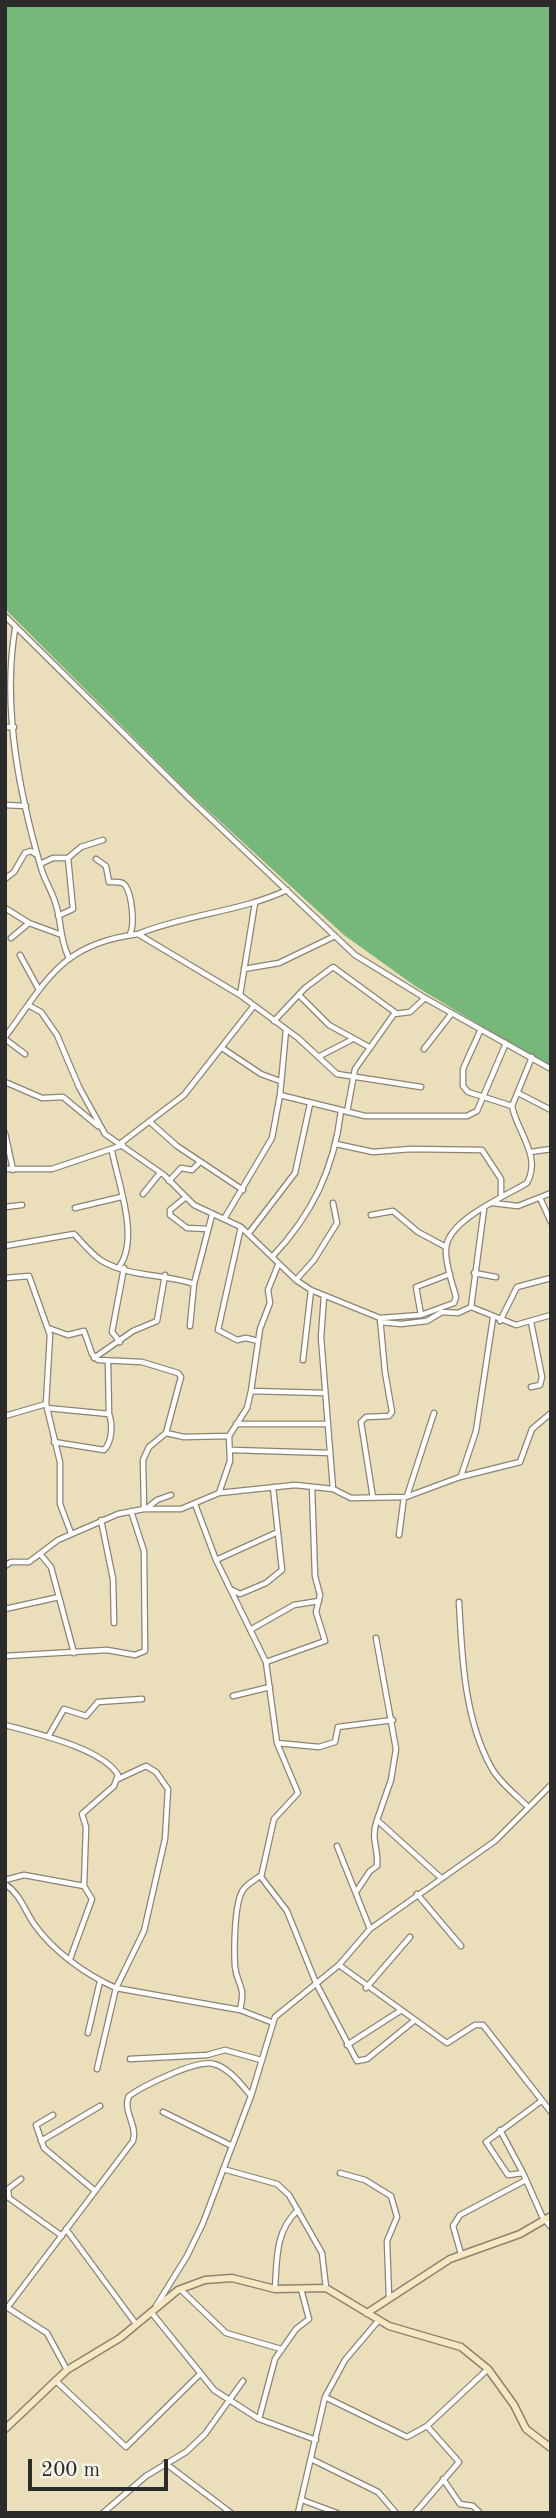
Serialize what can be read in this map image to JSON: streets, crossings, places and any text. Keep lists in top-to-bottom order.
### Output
{
  "scale_bar": "200 m"
}
